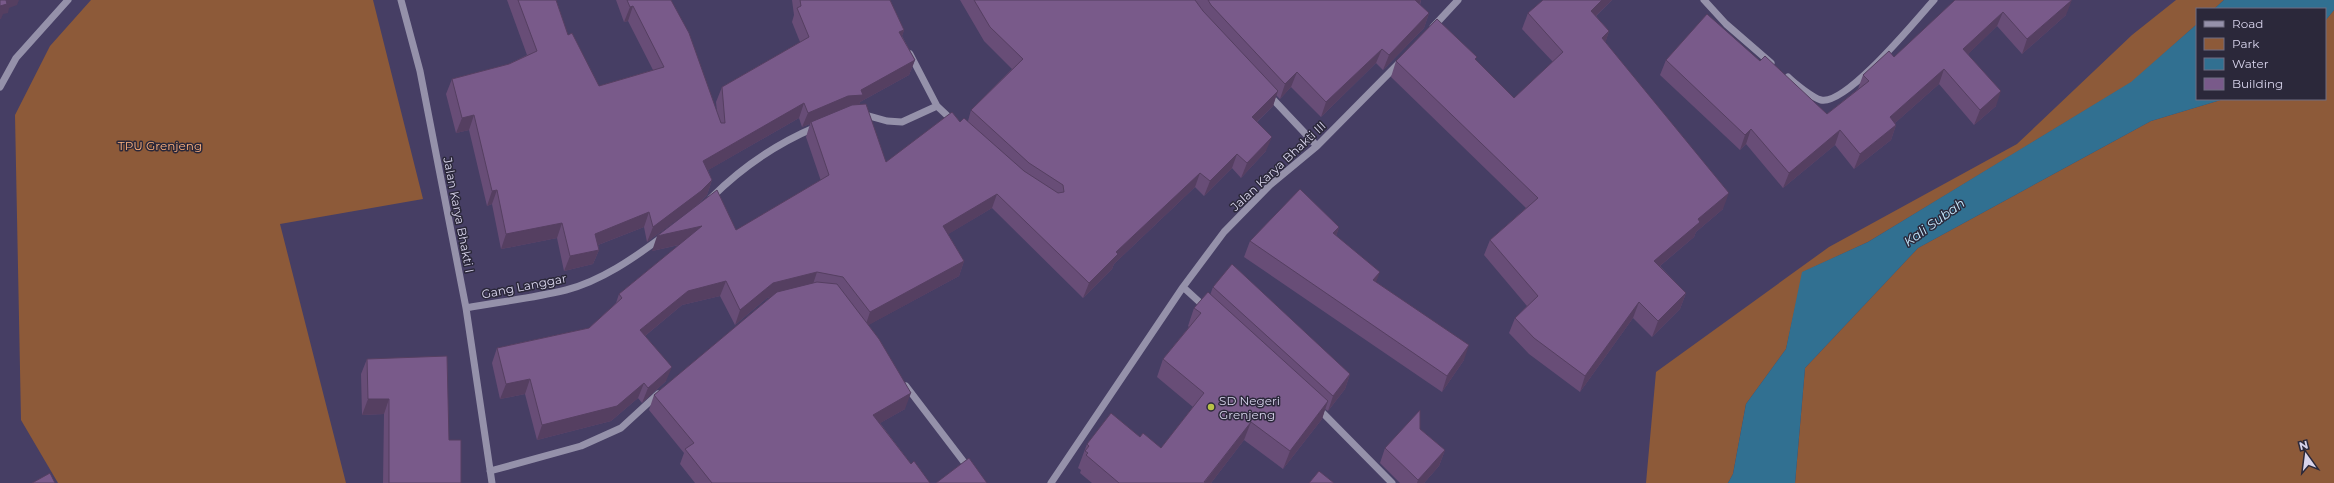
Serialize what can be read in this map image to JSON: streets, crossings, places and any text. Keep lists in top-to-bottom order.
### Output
{
  "streets": {
    "street": ["Jalan Karya Bhakti III", "Jalan Karya Bhakti I", "Gang Langgar"]
  },
  "crossings": [
    ["Jalan Karya Bhakti I", "Gang Langgar"]
  ],
  "water": ["Kali Subah"],
  "parks": ["TPU Grenjeng"],
  "places": ["SD Negeri Grenjeng"],
  "legend": [
    "Road",
    "Park",
    "Water",
    "Building"
  ],
  "north": "top"
}
